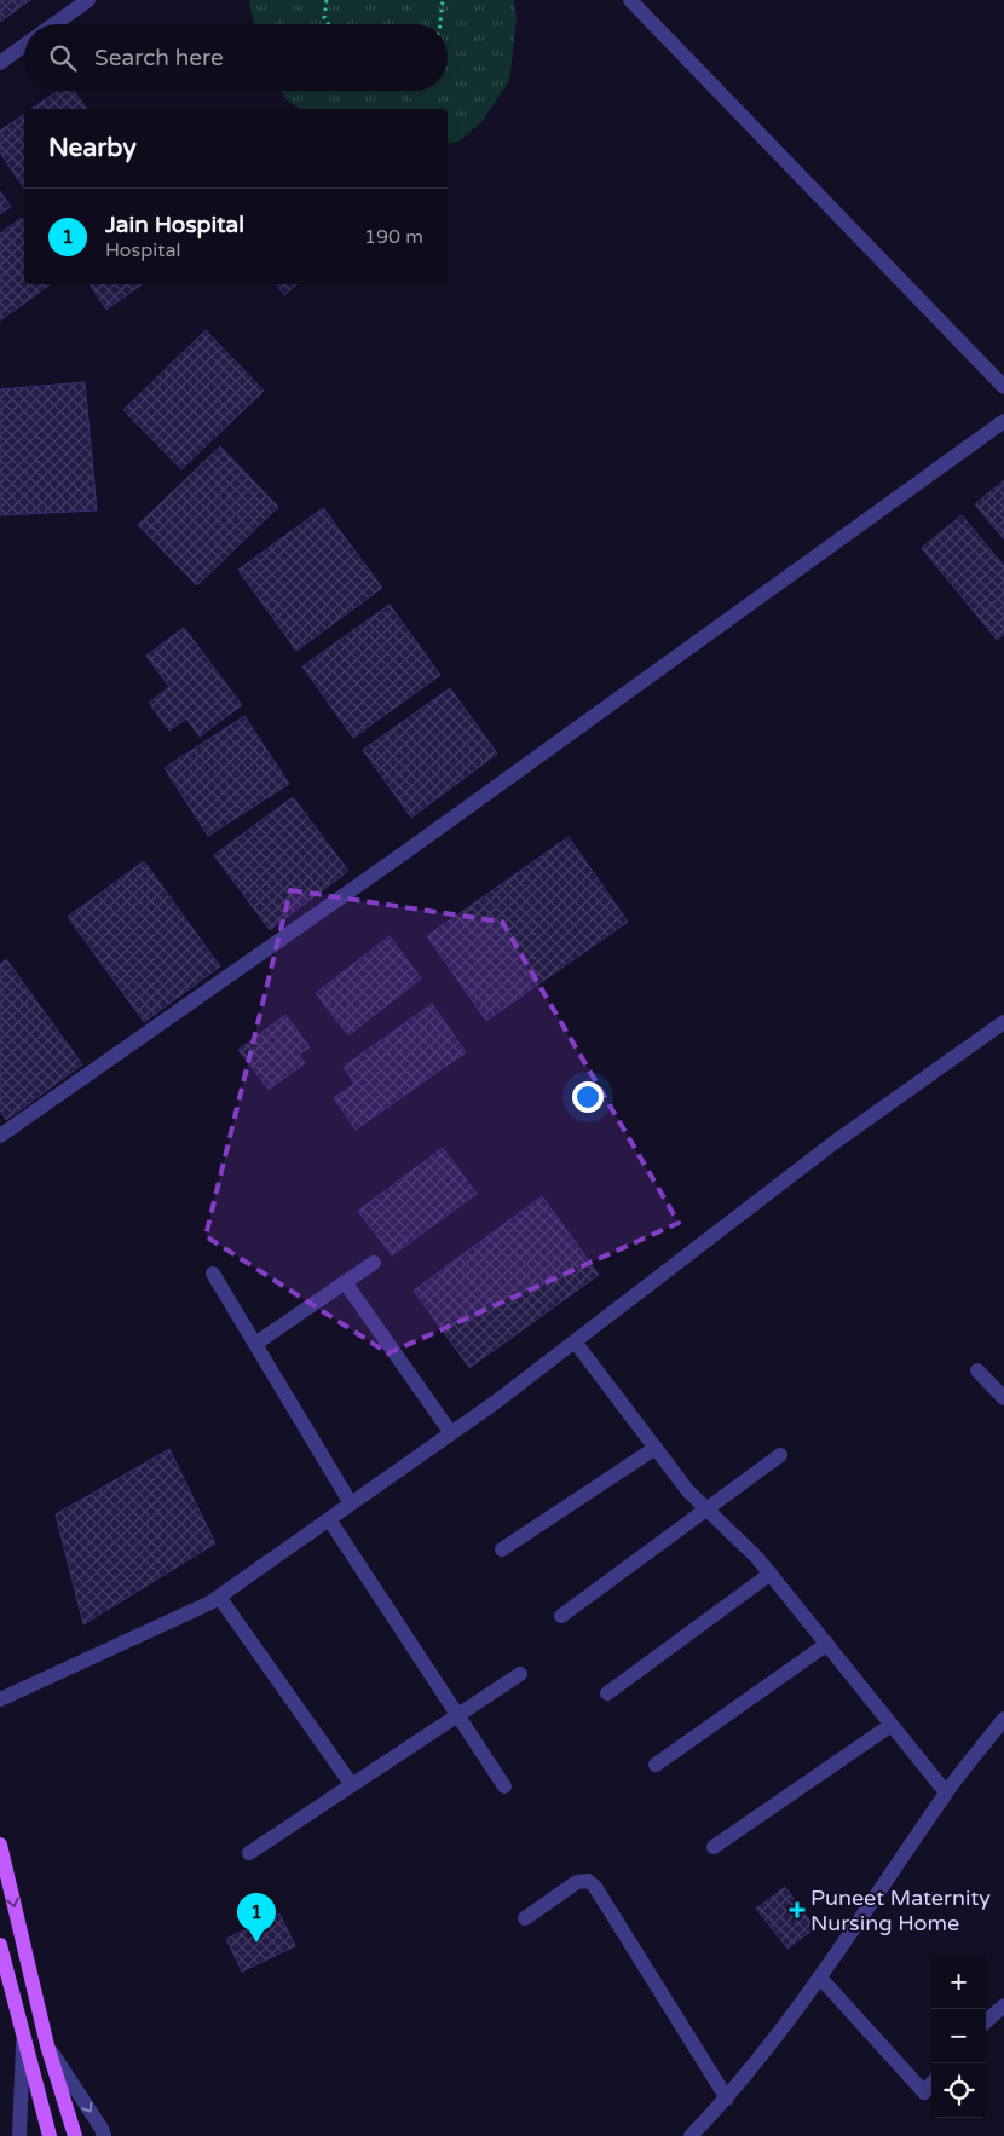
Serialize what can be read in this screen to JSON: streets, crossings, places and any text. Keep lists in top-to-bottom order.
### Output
{
  "places": {
    "health": ["Puneet Maternity Nursing Home"]
  },
  "page": {
    "search": "Search here",
    "heading": "Nearby",
    "list": [
      {
        "mark": "1",
        "name": "Jain Hospital",
        "note": "Hospital",
        "value": "190 m"
      }
    ],
    "pins": "1",
    "map_buttons": ["+", "−"]
  }
}
